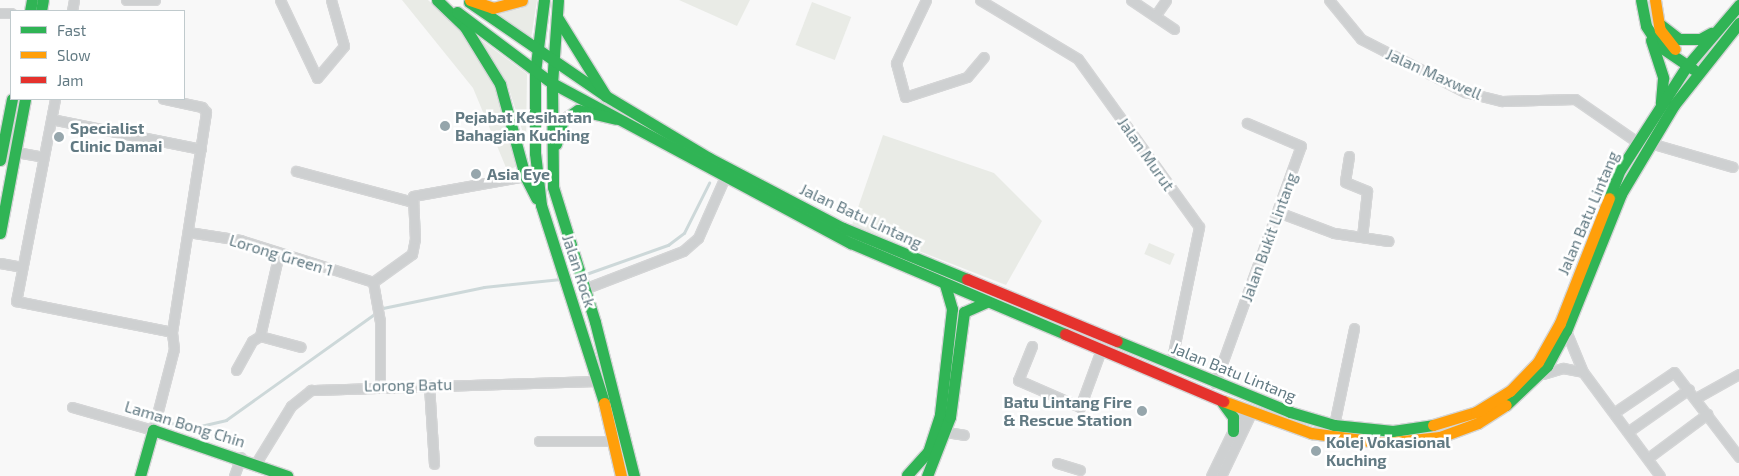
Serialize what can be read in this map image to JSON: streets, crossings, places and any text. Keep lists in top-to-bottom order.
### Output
{
  "streets": {
    "main road": ["Jalan Batu Lintang", "Jalan Rock", "Laman Bong Chin"],
    "street": [
      "Jalan Maxwell",
      "Jalan Murut",
      "Jalan Bukit Lintang",
      "Lorong Green 1",
      "Lorong Batu"
    ]
  },
  "crossings": [
    ["Jalan Maxwell", "Jalan Batu Lintang"],
    ["Jalan Murut", "Jalan Batu Lintang"],
    ["Jalan Batu Lintang", "Jalan Bukit Lintang"],
    ["Jalan Batu Lintang", "Jalan Rock"],
    ["Jalan Rock", "Lorong Batu"],
    ["Lorong Batu", "Laman Bong Chin"]
  ],
  "places": [
    "Pejabat Kesihatan Bahagian Kuching",
    "Specialist Clinic Damai",
    "Asia Eye",
    "Batu Lintang Fire & Rescue Station",
    "Kolej Vokasional Kuching"
  ],
  "legend": ["Fast", "Slow", "Jam"]
}
